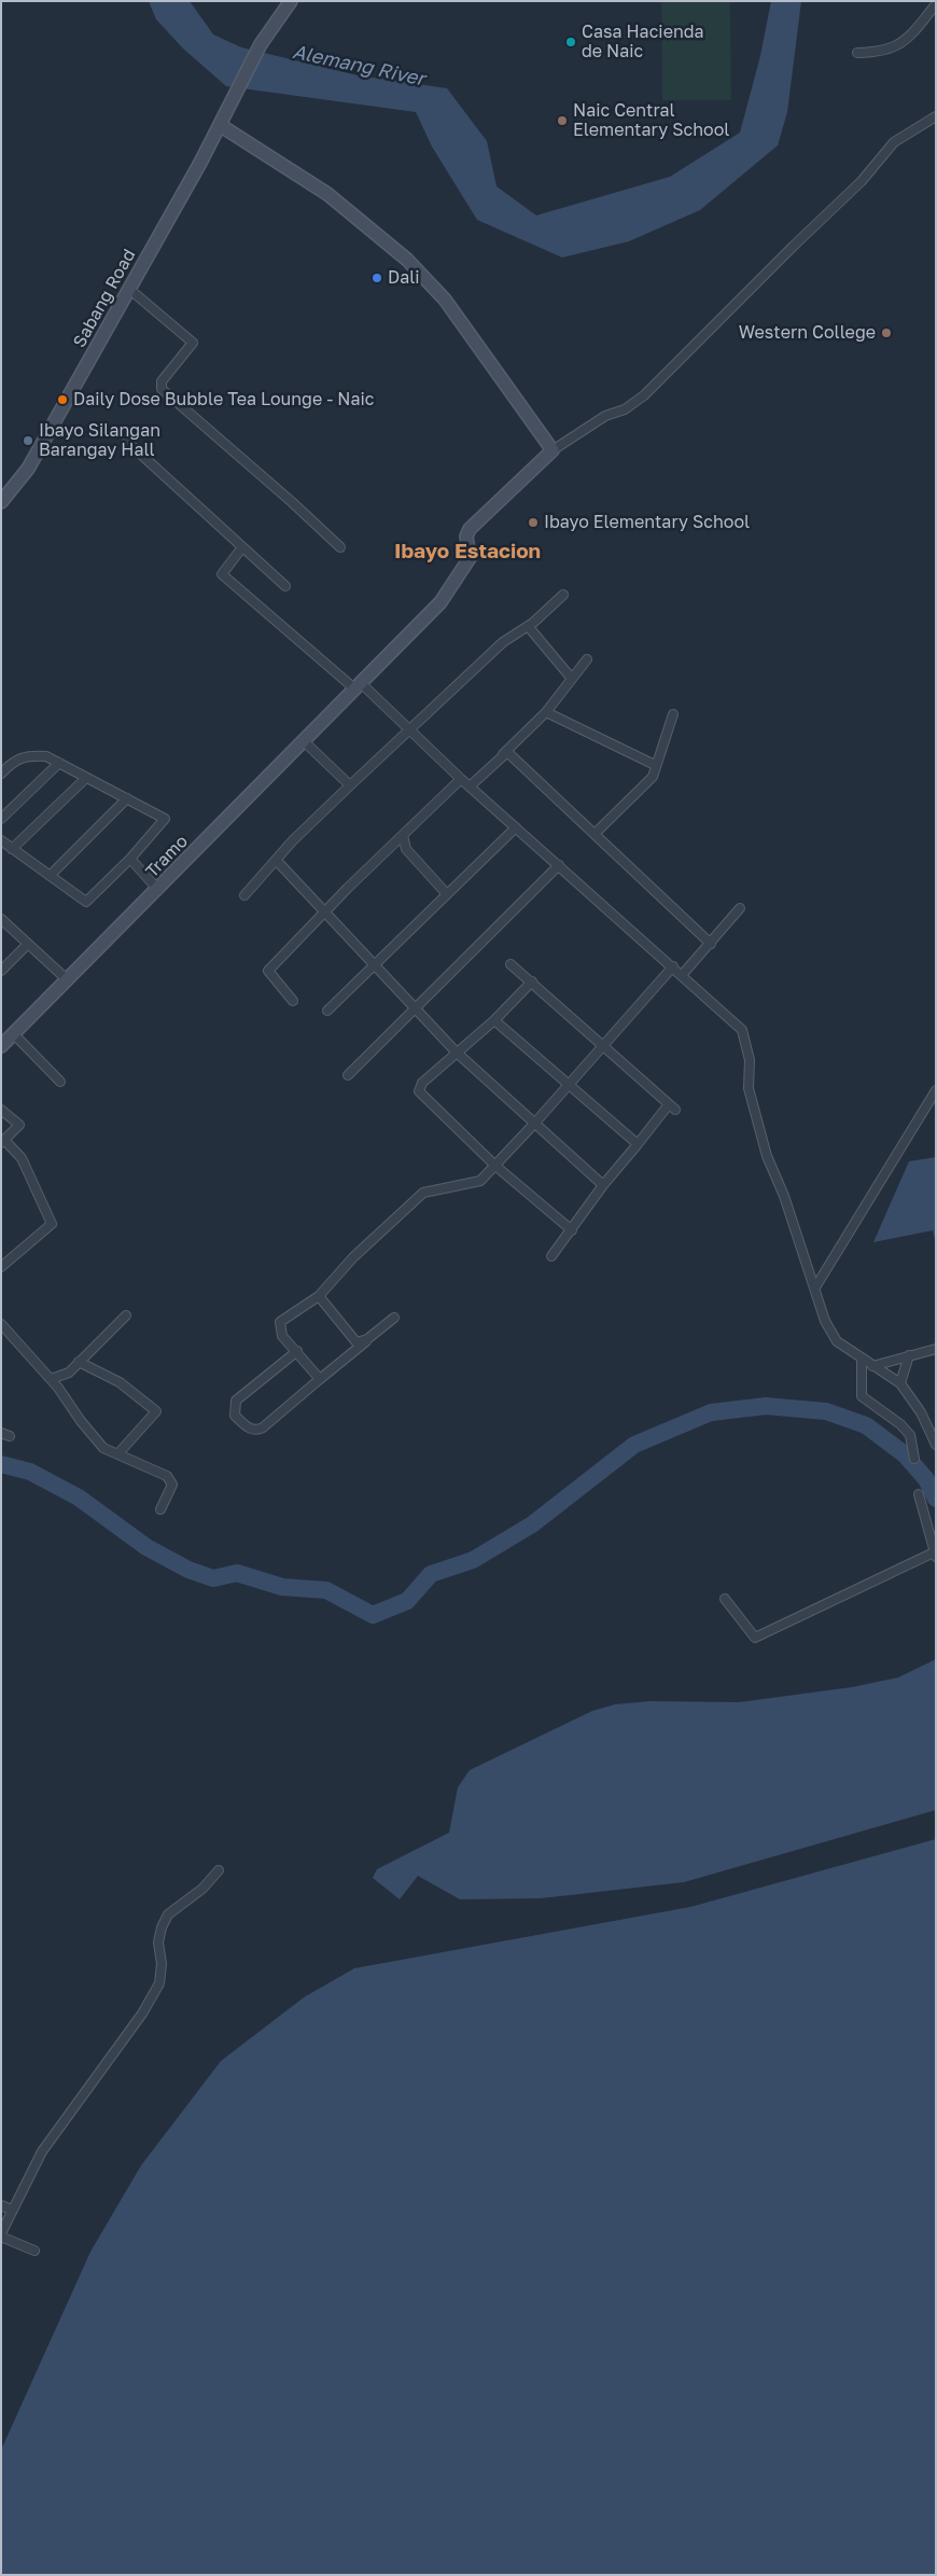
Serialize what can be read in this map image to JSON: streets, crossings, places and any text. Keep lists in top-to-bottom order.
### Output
{
  "streets": {
    "street": ["Sabang Road", "Tramo"]
  },
  "districts": ["Ibayo Estacion"],
  "water": ["Alemang River"],
  "places": [
    "Casa Hacienda de Naic",
    "Naic Central Elementary School",
    "Dali",
    "Western College",
    "Daily Dose Bubble Tea Lounge - Naic",
    "Ibayo Silangan Barangay Hall",
    "Ibayo Elementary School"
  ]
}
